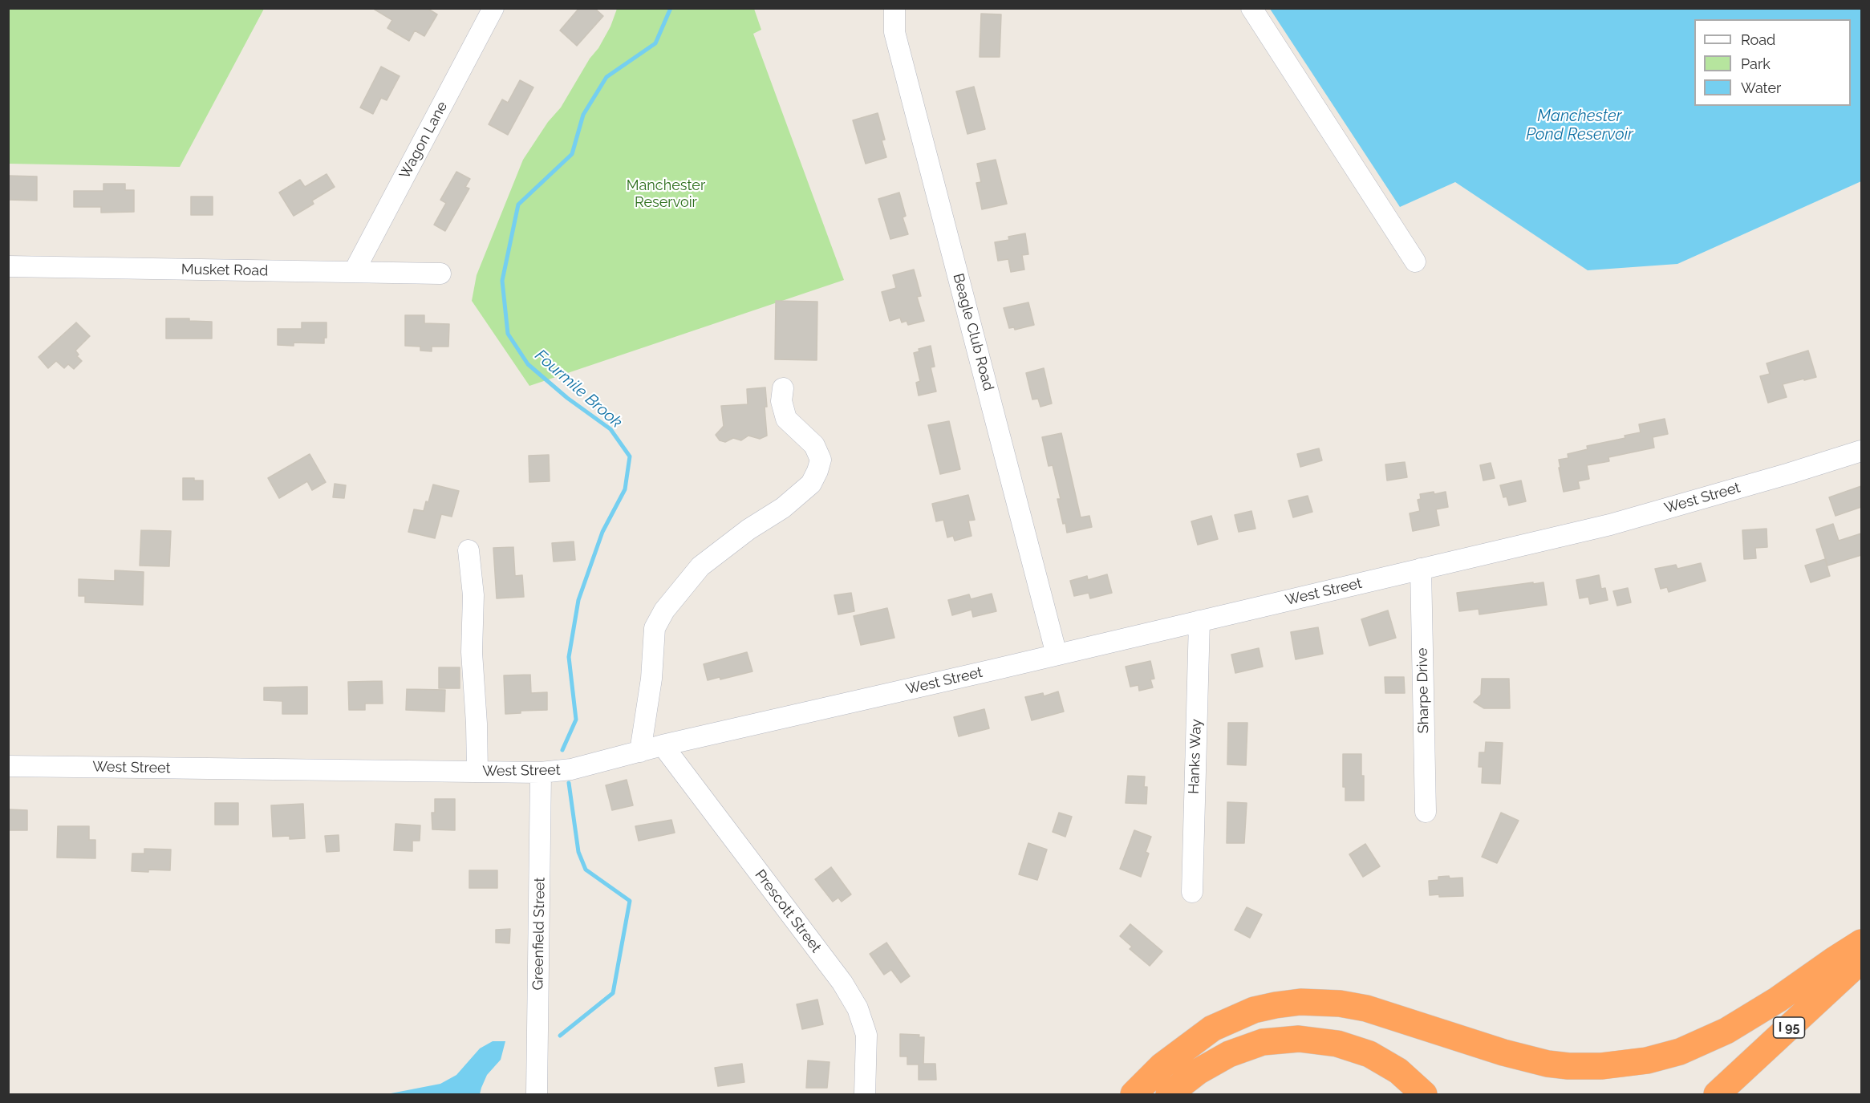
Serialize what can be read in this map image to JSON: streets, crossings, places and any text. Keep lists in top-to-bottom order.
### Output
{
  "streets": {
    "highway": ["I 95"],
    "street": [
      "Wagon Lane",
      "Musket Road",
      "Beagle Club Road",
      "West Street",
      "Sharpe Drive",
      "Hanks Way",
      "Prescott Street",
      "Greenfield Street"
    ]
  },
  "crossings": [
    ["Wagon Lane", "Musket Road"],
    ["Beagle Club Road", "West Street"],
    ["West Street", "Sharpe Drive"],
    ["West Street", "Hanks Way"],
    ["West Street", "Prescott Street"],
    ["West Street", "Greenfield Street"]
  ],
  "water": ["Manchester Pond Reservoir", "Fourmile Brook"],
  "parks": ["Manchester Reservoir"],
  "legend": ["Road", "Park", "Water"]
}
